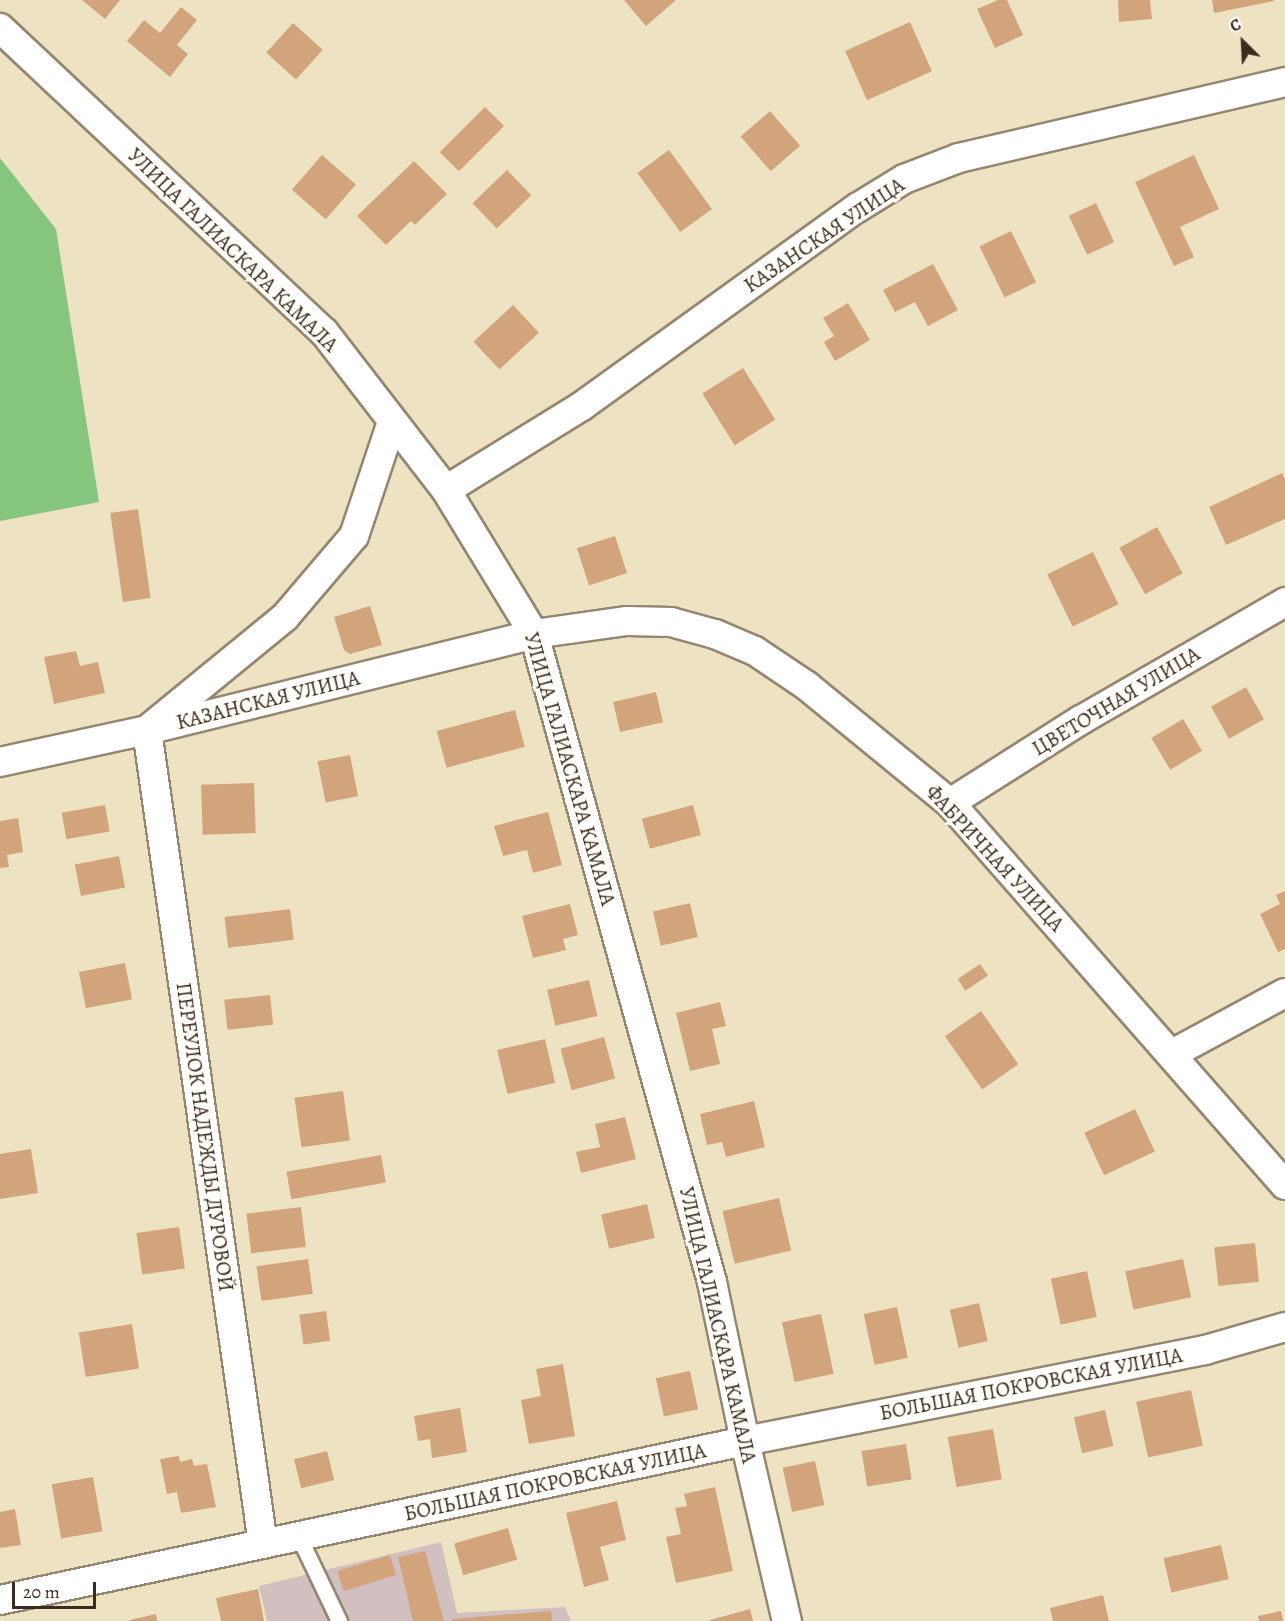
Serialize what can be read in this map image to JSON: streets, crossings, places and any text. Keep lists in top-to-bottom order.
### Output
{
  "streets": {
    "street": [
      "КАЗАНСКАЯ УЛИЦА",
      "УЛИЦА ГАЛИАСКАРА КАМАЛА",
      "ЦВЕТОЧНАЯ УЛИЦА",
      "ФАБРИЧНАЯ УЛИЦА",
      "ПЕРЕУЛОК НАДЕЖДЫ ДУРОВОЙ",
      "БОЛЬШАЯ ПОКРОВСКАЯ УЛИЦА"
    ]
  },
  "crossings": [
    ["КАЗАНСКАЯ УЛИЦА", "УЛИЦА ГАЛИАСКАРА КАМАЛА"],
    ["КАЗАНСКАЯ УЛИЦА", "ФАБРИЧНАЯ УЛИЦА"],
    ["КАЗАНСКАЯ УЛИЦА", "ПЕРЕУЛОК НАДЕЖДЫ ДУРОВОЙ"],
    ["УЛИЦА ГАЛИАСКАРА КАМАЛА", "ФАБРИЧНАЯ УЛИЦА"],
    ["УЛИЦА ГАЛИАСКАРА КАМАЛА", "БОЛЬШАЯ ПОКРОВСКАЯ УЛИЦА"],
    ["ЦВЕТОЧНАЯ УЛИЦА", "ФАБРИЧНАЯ УЛИЦА"],
    ["ПЕРЕУЛОК НАДЕЖДЫ ДУРОВОЙ", "БОЛЬШАЯ ПОКРОВСКАЯ УЛИЦА"]
  ],
  "scale_bar": "20 m",
  "north": "top left"
}
